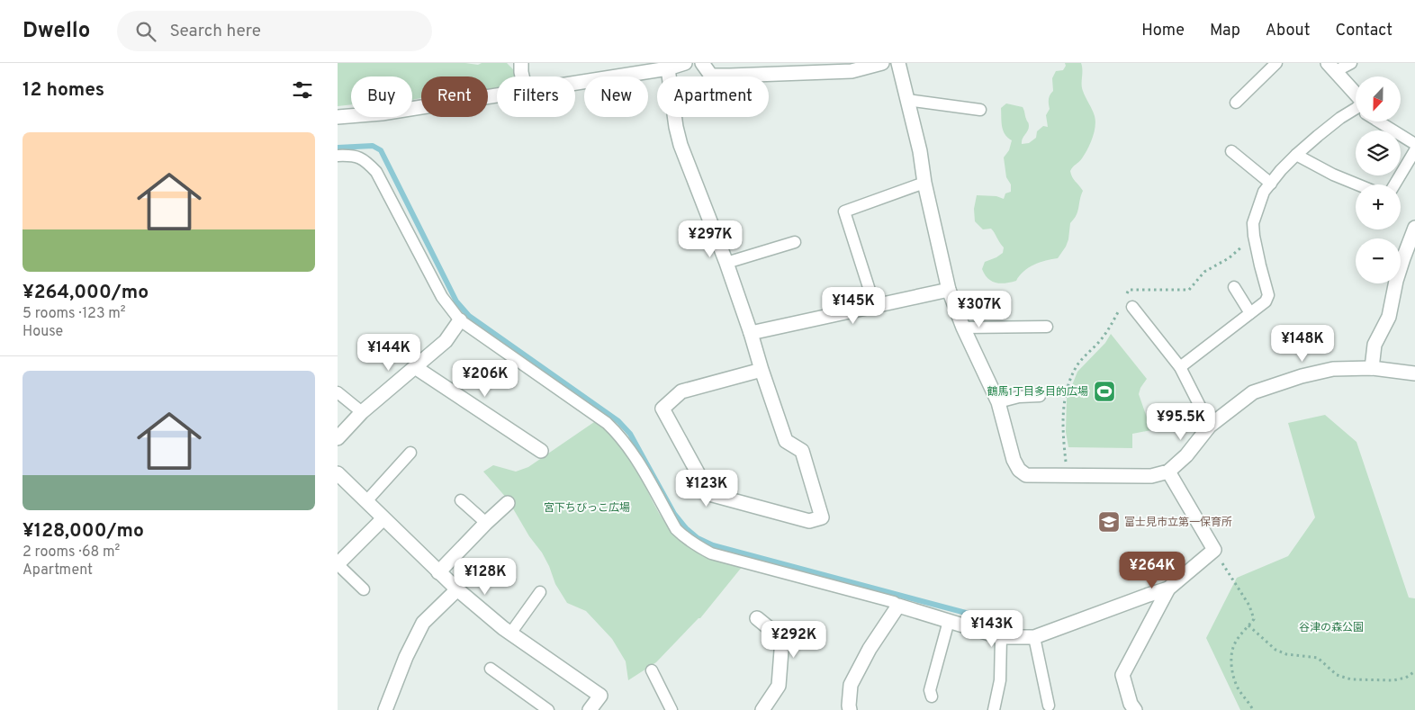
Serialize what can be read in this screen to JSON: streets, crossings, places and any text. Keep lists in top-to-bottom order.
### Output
{
  "parks": ["宮下ちびっこ広場", "谷津の森公園"],
  "places": {
    "sports": ["鶴馬1丁目多目的広場"],
    "school or university": ["富士見市立第一保育所"]
  },
  "north": "bottom",
  "page": {
    "header": "Dwello",
    "search": "Search here",
    "nav": [
      "Home",
      "Map",
      "About",
      "Contact"
    ],
    "heading": "12 homes",
    "map_buttons": ["+", "−"],
    "chip": [
      "Buy",
      "Rent",
      "Filters",
      "New",
      "Apartment"
    ],
    "list": [
      {
        "name": "¥264,000/mo",
        "note": "5 rooms · 123 m² · House"
      },
      {
        "name": "¥128,000/mo",
        "note": "2 rooms · 68 m² · Apartment"
      }
    ],
    "price": [
      "¥297K",
      "¥145K",
      "¥307K",
      "¥148K",
      "¥144K",
      "¥206K",
      "¥95.5K",
      "¥123K",
      "¥264K",
      "¥128K",
      "¥143K",
      "¥292K"
    ]
  }
}
